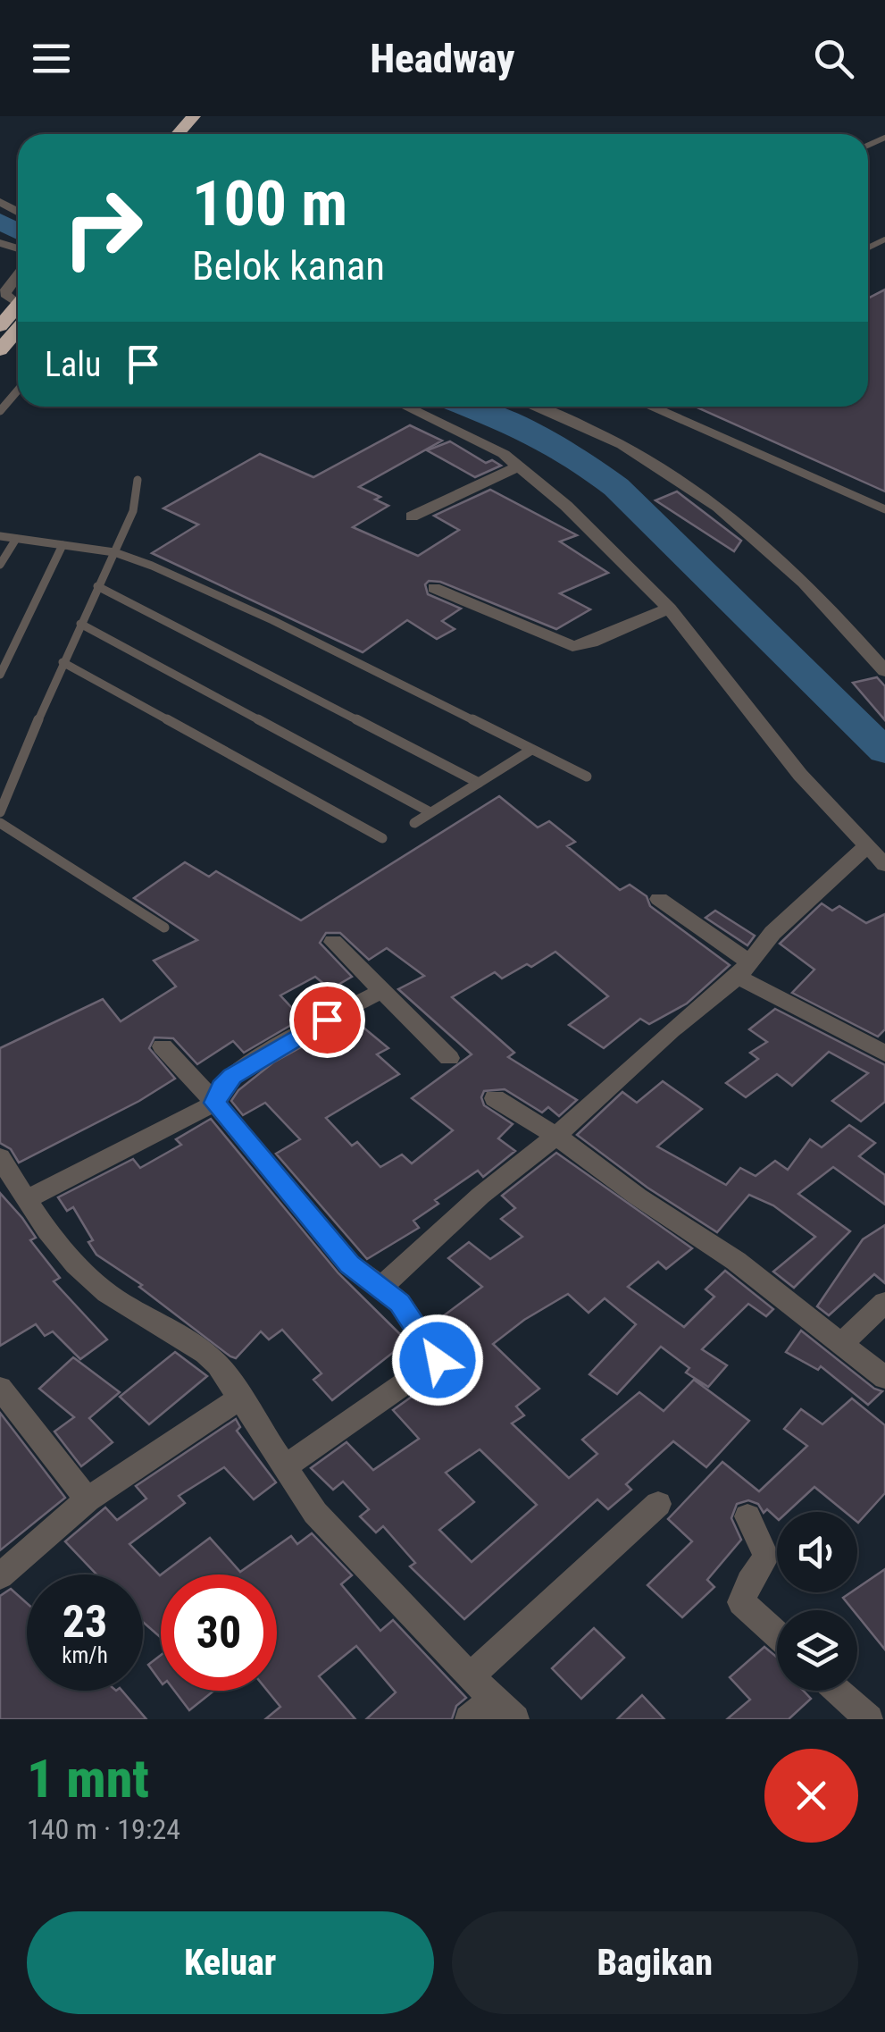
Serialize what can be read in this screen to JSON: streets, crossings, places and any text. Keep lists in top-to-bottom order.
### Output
{
  "page": {
    "header": "Headway",
    "turn": ["100 m", "Belok kanan"],
    "then": "Lalu",
    "speed": "23 km/h",
    "limit": "30",
    "heading": ["1 mnt", "140 m · 19:24"],
    "buttons": ["Keluar", "Bagikan"]
  }
}
